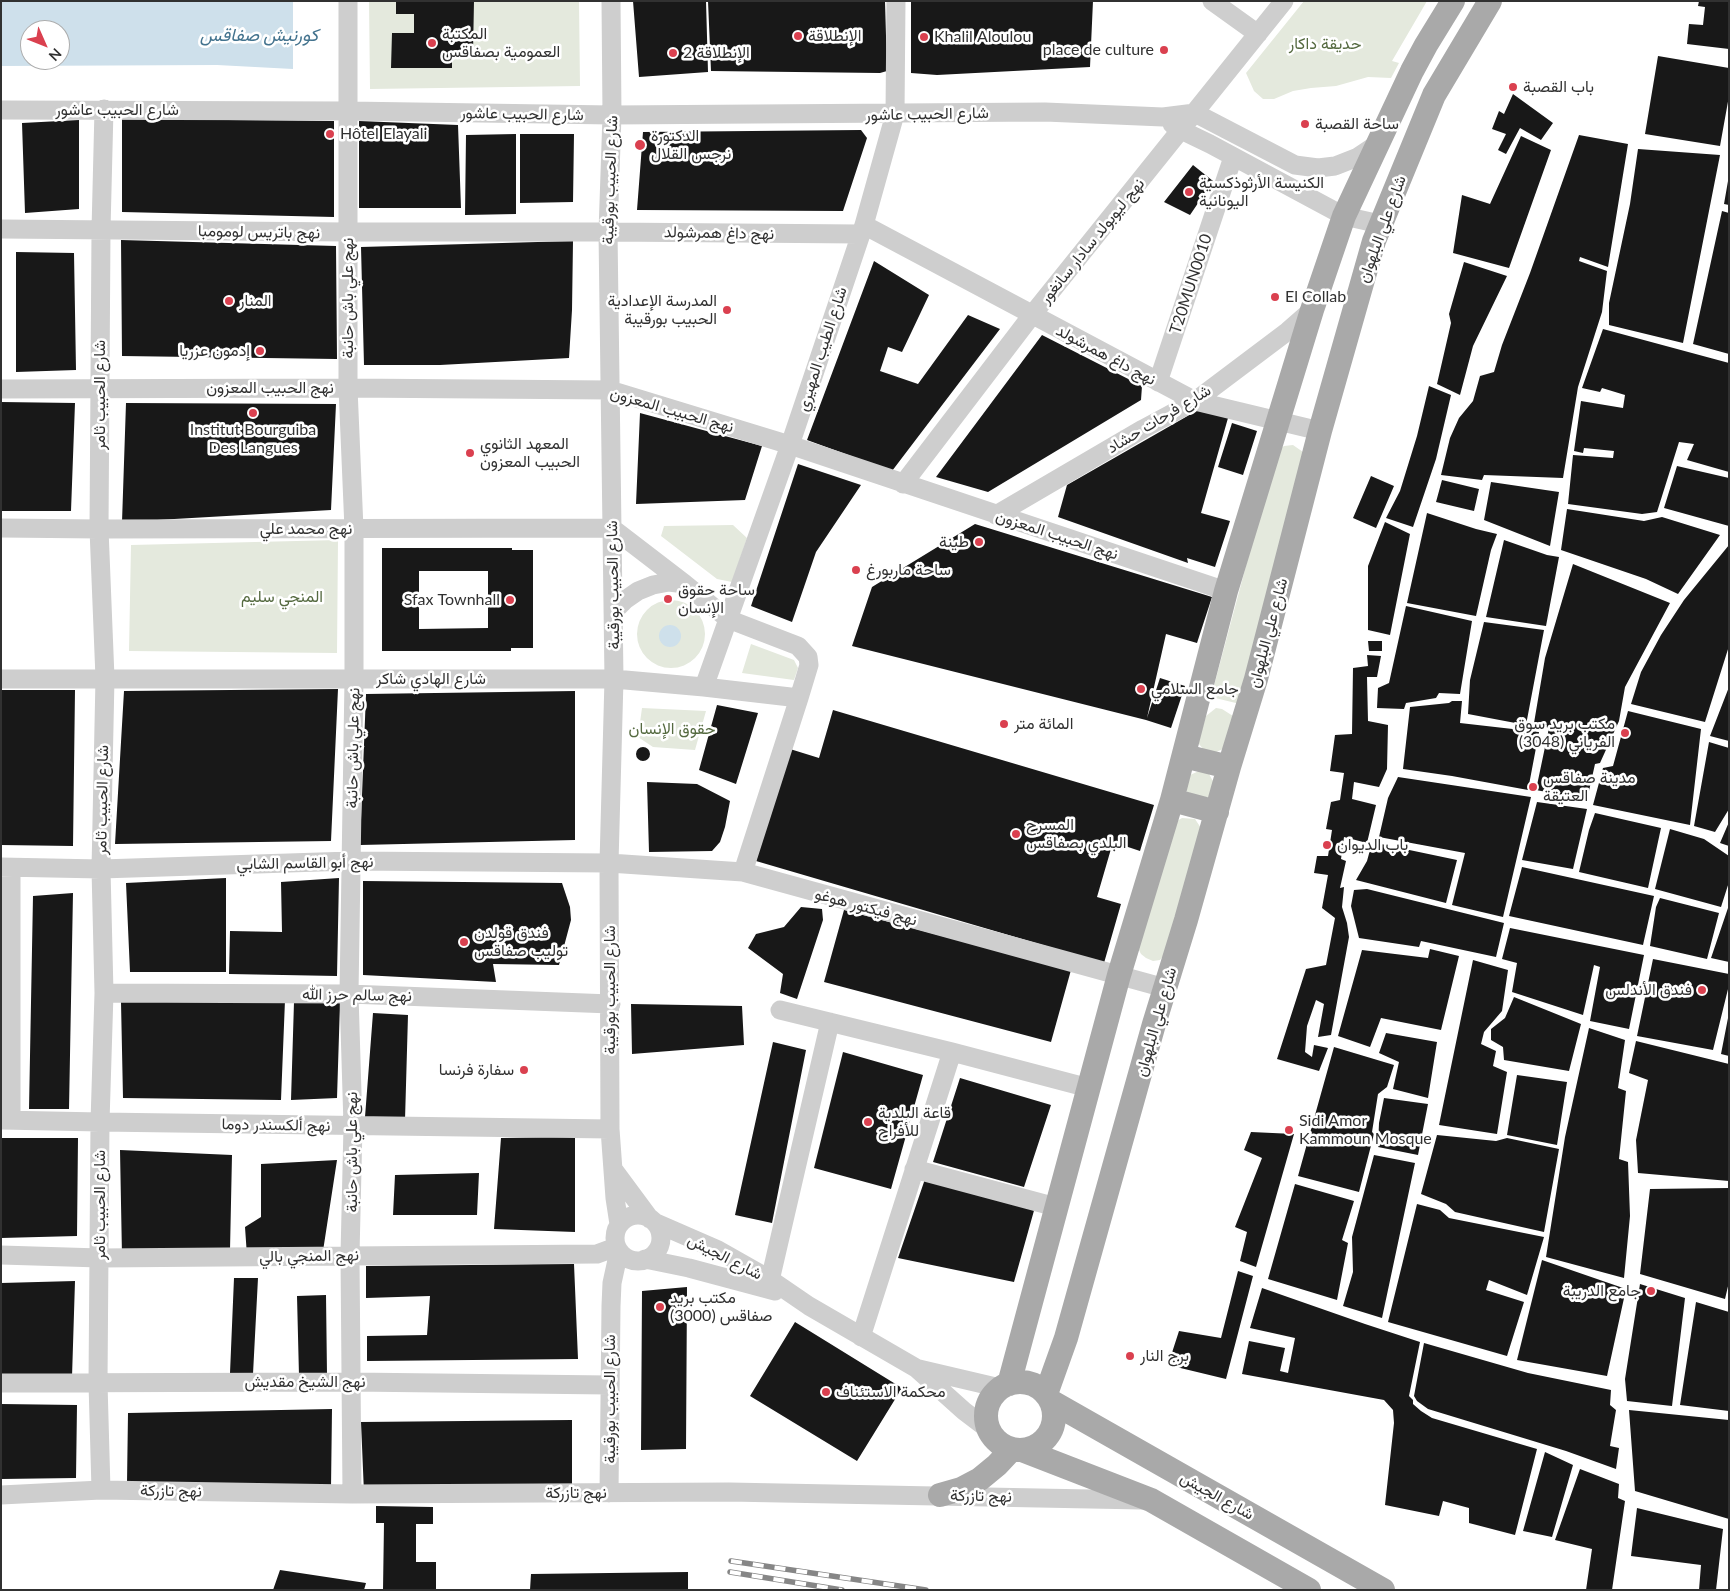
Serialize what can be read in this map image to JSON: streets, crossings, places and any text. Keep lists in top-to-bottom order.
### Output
{
  "streets": {
    "main road": ["شارع علي البلهوان", "شارع الجيش"],
    "street": [
      "شارع الحبيب عاشور",
      "شارع الحبيب بورقيبة",
      "نهج باتريس لومومبا",
      "نهج داغ همرشولد",
      "نهج ليوبولد سادار سانغور",
      "T20MUN0010",
      "نهج علي باش حانبة",
      "شارع الطيب المهيري",
      "نهج الحبيب المعزون",
      "شارع الحبيب ثامر",
      "شارع فرحات حشاد",
      "نهج محمد علي",
      "شارع الهادي شاكر",
      "نهج أبو القاسم الشابي",
      "نهج فيكتور هوغو",
      "نهج سالم حرز الله",
      "نهج ألكسندر دوما",
      "نهج المنجي بالي",
      "نهج الشيخ مقديش",
      "نهج تازركة"
    ]
  },
  "crossings": [
    ["شارع الحبيب عاشور", "شارع الحبيب بورقيبة"],
    ["شارع الحبيب عاشور", "نهج ليوبولد سادار سانغور"],
    ["شارع الحبيب عاشور", "نهج علي باش حانبة"],
    ["شارع الحبيب عاشور", "شارع الطيب المهيري"],
    ["شارع الحبيب عاشور", "شارع الحبيب ثامر"],
    ["شارع الحبيب بورقيبة", "نهج باتريس لومومبا"],
    ["شارع الحبيب بورقيبة", "نهج داغ همرشولد"],
    ["شارع الحبيب بورقيبة", "شارع الطيب المهيري"],
    ["شارع الحبيب بورقيبة", "نهج الحبيب المعزون"],
    ["شارع الحبيب بورقيبة", "نهج محمد علي"],
    ["شارع الحبيب بورقيبة", "شارع الهادي شاكر"],
    ["شارع الحبيب بورقيبة", "نهج أبو القاسم الشابي"],
    ["شارع الحبيب بورقيبة", "نهج فيكتور هوغو"],
    ["شارع الحبيب بورقيبة", "نهج سالم حرز الله"],
    ["شارع الحبيب بورقيبة", "نهج ألكسندر دوما"],
    ["شارع الحبيب بورقيبة", "نهج المنجي بالي"],
    ["شارع الحبيب بورقيبة", "شارع الجيش"],
    ["شارع الحبيب بورقيبة", "نهج الشيخ مقديش"],
    ["شارع الحبيب بورقيبة", "نهج تازركة"],
    ["شارع علي البلهوان", "نهج داغ همرشولد"],
    ["شارع علي البلهوان", "نهج فيكتور هوغو"],
    ["شارع علي البلهوان", "شارع الجيش"],
    ["نهج باتريس لومومبا", "نهج داغ همرشولد"],
    ["نهج باتريس لومومبا", "نهج علي باش حانبة"],
    ["نهج باتريس لومومبا", "شارع الحبيب ثامر"],
    ["نهج داغ همرشولد", "نهج ليوبولد سادار سانغور"],
    ["نهج داغ همرشولد", "T20MUN0010"],
    ["نهج داغ همرشولد", "شارع الطيب المهيري"],
    ["نهج داغ همرشولد", "شارع فرحات حشاد"],
    ["نهج ليوبولد سادار سانغور", "نهج الحبيب المعزون"],
    ["نهج علي باش حانبة", "نهج الحبيب المعزون"],
    ["نهج علي باش حانبة", "نهج محمد علي"],
    ["نهج علي باش حانبة", "شارع الهادي شاكر"],
    ["نهج علي باش حانبة", "نهج أبو القاسم الشابي"],
    ["نهج علي باش حانبة", "نهج سالم حرز الله"],
    ["نهج علي باش حانبة", "نهج ألكسندر دوما"],
    ["نهج علي باش حانبة", "نهج المنجي بالي"],
    ["نهج علي باش حانبة", "نهج الشيخ مقديش"],
    ["نهج علي باش حانبة", "نهج تازركة"],
    ["شارع الطيب المهيري", "نهج الحبيب المعزون"],
    ["شارع الطيب المهيري", "شارع الهادي شاكر"],
    ["نهج الحبيب المعزون", "شارع الحبيب ثامر"],
    ["نهج الحبيب المعزون", "شارع فرحات حشاد"],
    ["شارع الحبيب ثامر", "نهج محمد علي"],
    ["شارع الحبيب ثامر", "شارع الهادي شاكر"],
    ["شارع الحبيب ثامر", "نهج أبو القاسم الشابي"],
    ["شارع الحبيب ثامر", "نهج سالم حرز الله"],
    ["شارع الحبيب ثامر", "نهج ألكسندر دوما"],
    ["شارع الحبيب ثامر", "نهج المنجي بالي"],
    ["شارع الحبيب ثامر", "نهج الشيخ مقديش"],
    ["شارع الحبيب ثامر", "نهج تازركة"],
    ["نهج أبو القاسم الشابي", "نهج فيكتور هوغو"],
    ["نهج المنجي بالي", "شارع الجيش"]
  ],
  "water": ["كورنيش صفاقس"],
  "parks": ["حديقة داكار", "المنجي سليم", "حقوق الإنسان"],
  "places": [
    "الإنطلاقة",
    "Khalil Aloulou",
    "المكتبة العمومية بصفاقس",
    "place de culture",
    "الإنطلاقة 2",
    "باب القصبة",
    "ساحة القصبة",
    "Hôtel Elayali",
    "الدكتورة نرجس القلال",
    "الكنيسة الأرثوذكسية اليونانية",
    "El Collab",
    "المنار",
    "المدرسة الإعدادية الحبيب بورقيبة",
    "إدمون عزريا",
    "Institut Bourguiba Des Langues",
    "المعهد الثانوي الحبيب المعزون",
    "طينة",
    "ساحة ماربورغ",
    "ساحة حقوق الإنسان",
    "Sfax Townhall",
    "جامع السلامي",
    "المائة متر",
    "مكتب بريد سوق الفرياني (3048)",
    "مدينة صفاقس العتيقة",
    "المسرح البلدي بصفاقس",
    "باب الديوان",
    "فندق قولدن توليب صفاقس",
    "فندق الأندلس",
    "سفارة فرنسا",
    "قاعة البلدية للأفراح",
    "Sidi Amor Kammoun Mosque",
    "جامع الدريبة",
    "مكتب بريد صفاقس (3000)",
    "برج النار",
    "محكمة الاستئناف"
  ],
  "north": "bottom right"
}
